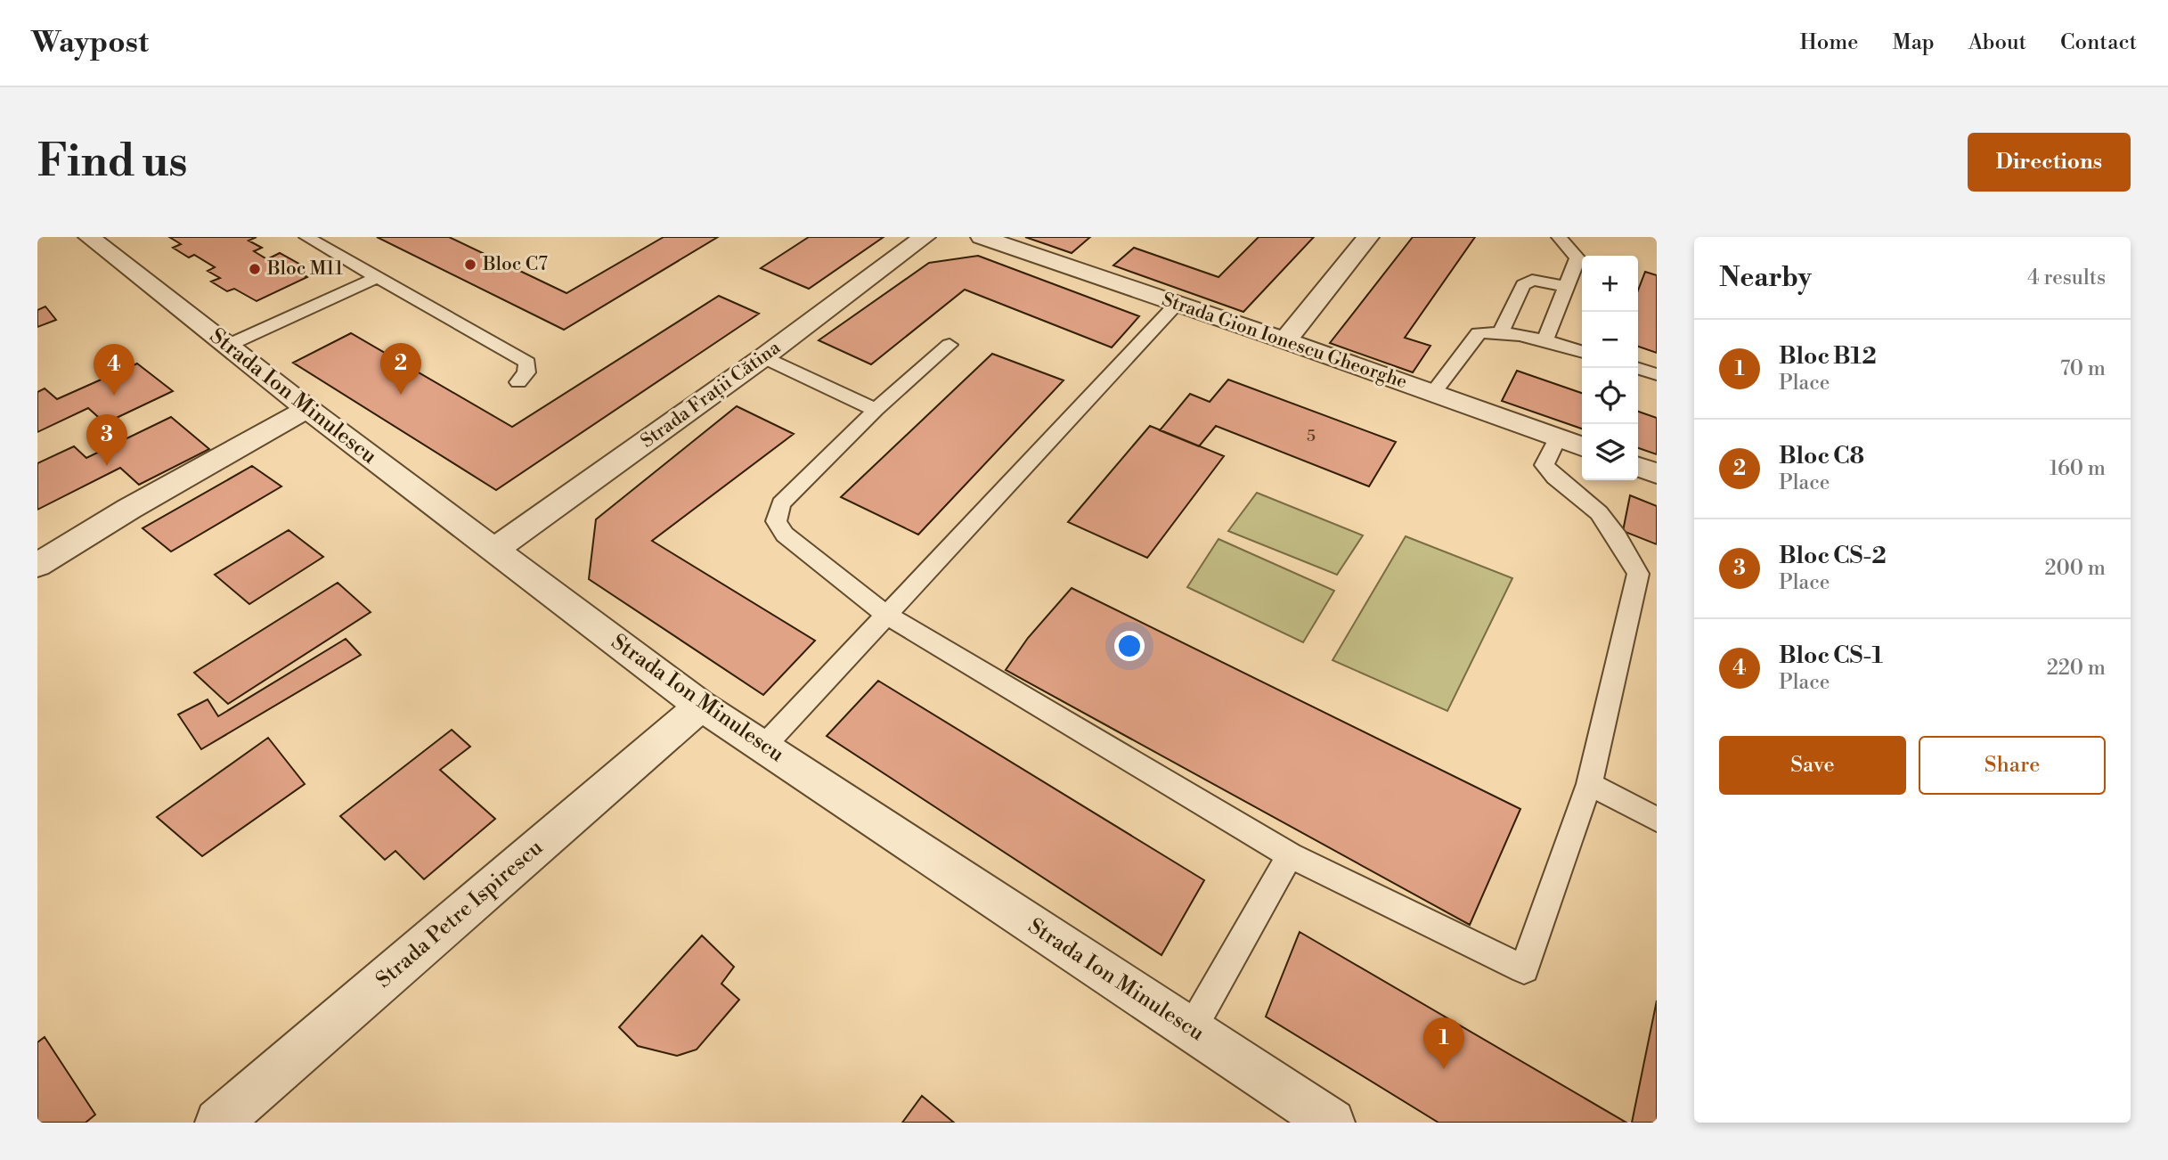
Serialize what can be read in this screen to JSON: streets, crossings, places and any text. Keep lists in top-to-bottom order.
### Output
{
  "streets": {
    "street": [
      "Strada Gion Ionescu Gheorghe",
      "Strada Frații Cătina",
      "Strada Ion Minulescu",
      "Strada Petre Ispirescu"
    ]
  },
  "crossings": [
    ["Strada Frații Cătina", "Strada Ion Minulescu"],
    ["Strada Ion Minulescu", "Strada Petre Ispirescu"]
  ],
  "places": ["Bloc C7", "Bloc M11"],
  "house_numbers": ["5"],
  "page": {
    "header": "Waypost",
    "nav": [
      "Home",
      "Map",
      "About",
      "Contact"
    ],
    "buttons": [
      "Directions",
      ["Save", "Share"]
    ],
    "title": "Find us",
    "heading": ["Nearby", "4 results"],
    "map_buttons": ["+", "−"],
    "list": [
      {
        "mark": "1",
        "name": "Bloc B12",
        "note": "Place",
        "value": "70 m"
      },
      {
        "mark": "2",
        "name": "Bloc C8",
        "note": "Place",
        "value": "160 m"
      },
      {
        "mark": "3",
        "name": "Bloc CS-2",
        "note": "Place",
        "value": "200 m"
      },
      {
        "mark": "4",
        "name": "Bloc CS-1",
        "note": "Place",
        "value": "220 m"
      }
    ],
    "pins": [
      "2",
      "4",
      "3",
      "1"
    ]
  }
}
